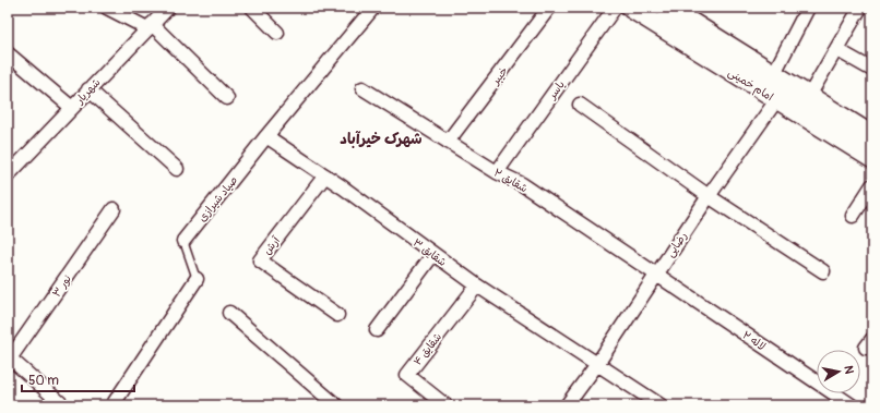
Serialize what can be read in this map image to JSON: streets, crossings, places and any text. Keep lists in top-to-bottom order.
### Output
{
  "streets": {
    "main road": ["امام خمینی"],
    "street": [
      "خیبر",
      "یاسر",
      "شهریار",
      "شقایق ۲",
      "صیاد شیرازی",
      "رضایی",
      "آرش",
      "شقایق ۳",
      "نور ۳",
      "لاله ۲",
      "شقایق ۴"
    ]
  },
  "crossings": [
    ["خیبر", "شقایق ۲"],
    ["امام خمینی", "رضایی"],
    ["یاسر", "شقایق ۲"],
    ["شقایق ۲", "رضایی"],
    ["شقایق ۲", "لاله ۲"],
    ["صیاد شیرازی", "شقایق ۳"],
    ["رضایی", "شقایق ۳"],
    ["رضایی", "لاله ۲"],
    ["آرش", "شقایق ۳"],
    ["شقایق ۳", "شقایق ۴"]
  ],
  "districts": ["شهرک خیرآباد"],
  "scale_bar": "50 m",
  "north": "right"
}
